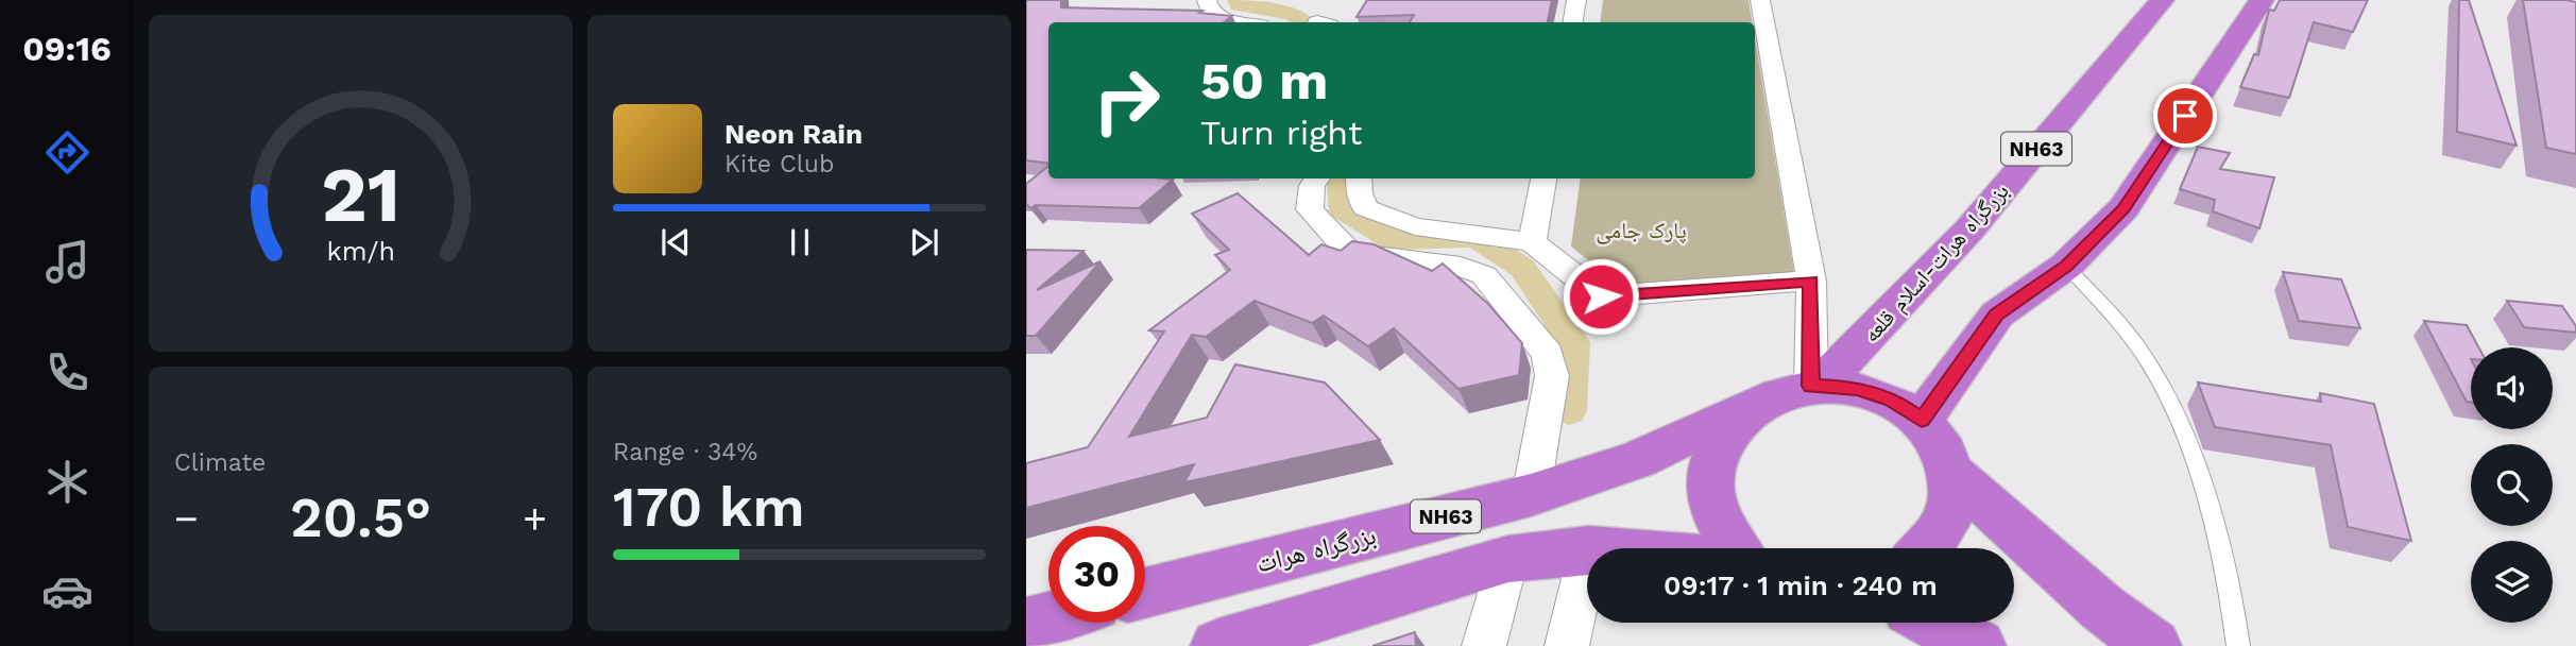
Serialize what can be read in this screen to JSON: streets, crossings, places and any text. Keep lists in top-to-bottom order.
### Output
{
  "streets": {
    "highway": ["NH63", "بزرگراه هرات-اسلام قلعه", "بزرگراه هرات"]
  },
  "crossings": [
    ["NH63", "بزرگراه هرات-اسلام قلعه"],
    ["NH63", "بزرگراه هرات"]
  ],
  "parks": ["پارک جامی"],
  "page": {
    "tabs": "09:16",
    "turn": ["50 m", "Turn right"],
    "song": ["Neon Rain", "Kite Club"],
    "tile": [
      "Climate",
      ["Range · 34%", "170 km"]
    ],
    "heat": ["−", "20.5°", "+"],
    "limit": "30",
    "trip": "09:17 · 1 min · 240 m",
    "gauge": ["21", "km/h"]
  }
}
